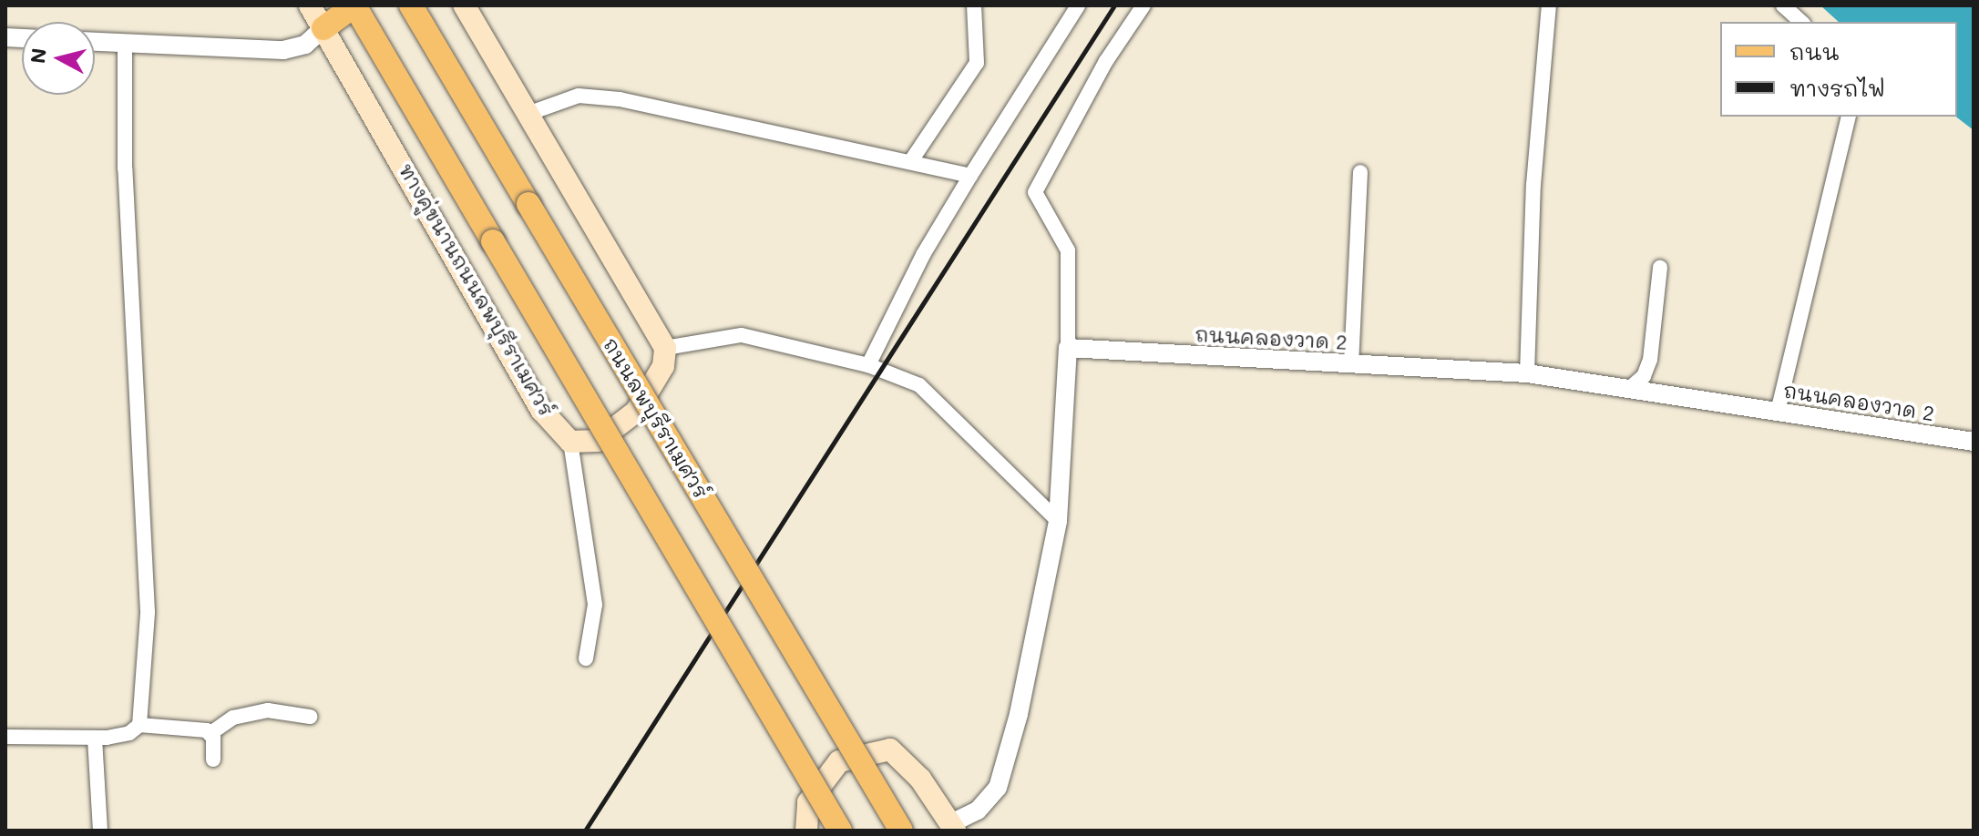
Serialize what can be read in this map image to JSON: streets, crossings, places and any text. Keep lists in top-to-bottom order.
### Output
{
  "streets": {
    "main road": ["ทางคู่ขนานถนนลพบุรีราเมศวร์", "ถนนลพบุรีราเมศวร์"],
    "street": ["ถนนคลองวาด 2"]
  },
  "legend": ["ถนน", "ทางรถไฟ"],
  "north": "left"
}
